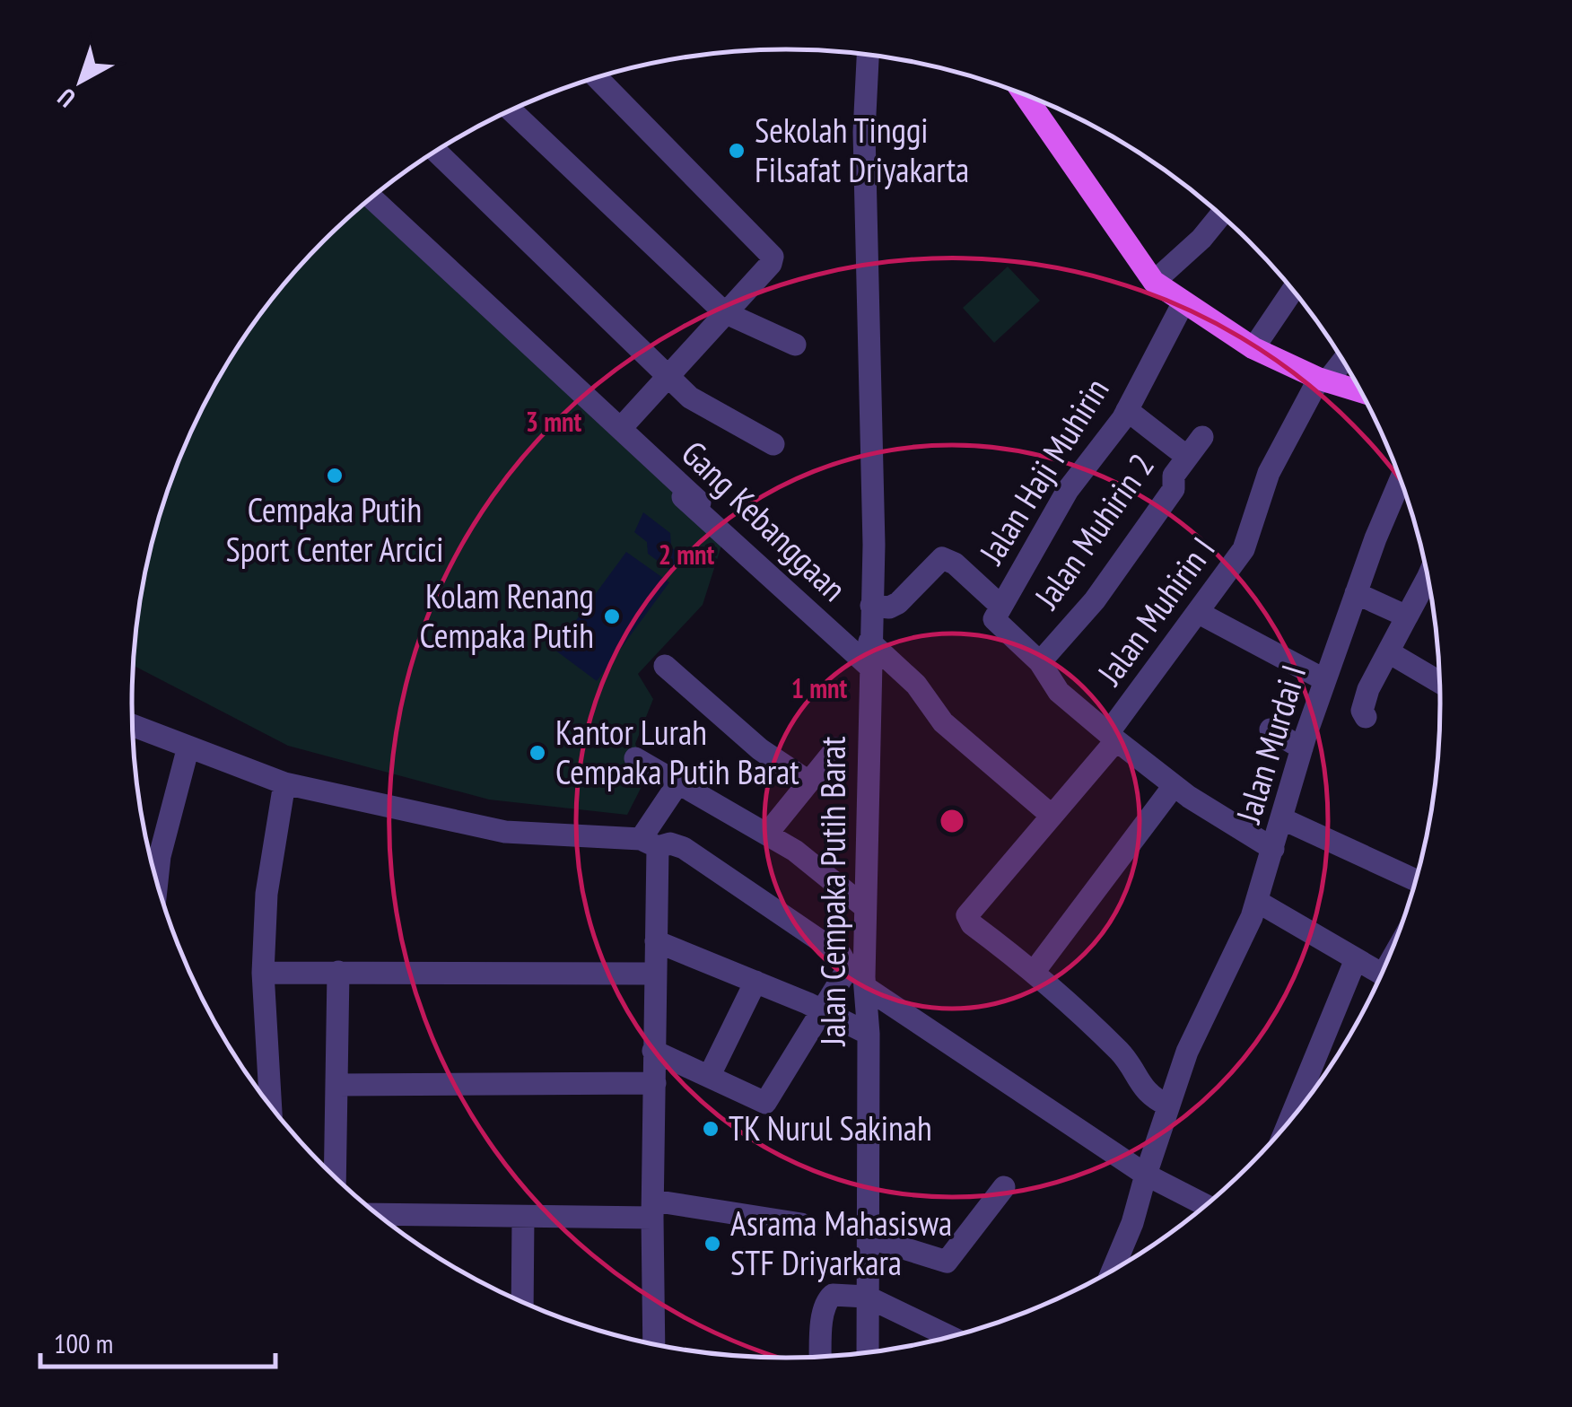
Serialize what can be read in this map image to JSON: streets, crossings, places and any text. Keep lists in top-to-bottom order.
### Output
{
  "streets": {
    "street": [
      "Jalan Haji Muhirin",
      "Gang Kebanggaan",
      "Jalan Muhirin 2",
      "Jalan Muhirin I",
      "Jalan Murdai I",
      "Jalan Cempaka Putih Barat"
    ]
  },
  "crossings": [
    ["Jalan Haji Muhirin", "Jalan Muhirin 2"],
    ["Gang Kebanggaan", "Jalan Cempaka Putih Barat"]
  ],
  "places": [
    "Sekolah Tinggi Filsafat Driyakarta",
    "Cempaka Putih Sport Center Arcici",
    "Kolam Renang Cempaka Putih",
    "Kantor Lurah Cempaka Putih Barat",
    "TK Nurul Sakinah",
    "Asrama Mahasiswa STF Driyarkara"
  ],
  "scale_bar": "100 m",
  "north": "bottom left",
  "rings": ["3 mnt", "2 mnt", "1 mnt"]
}
